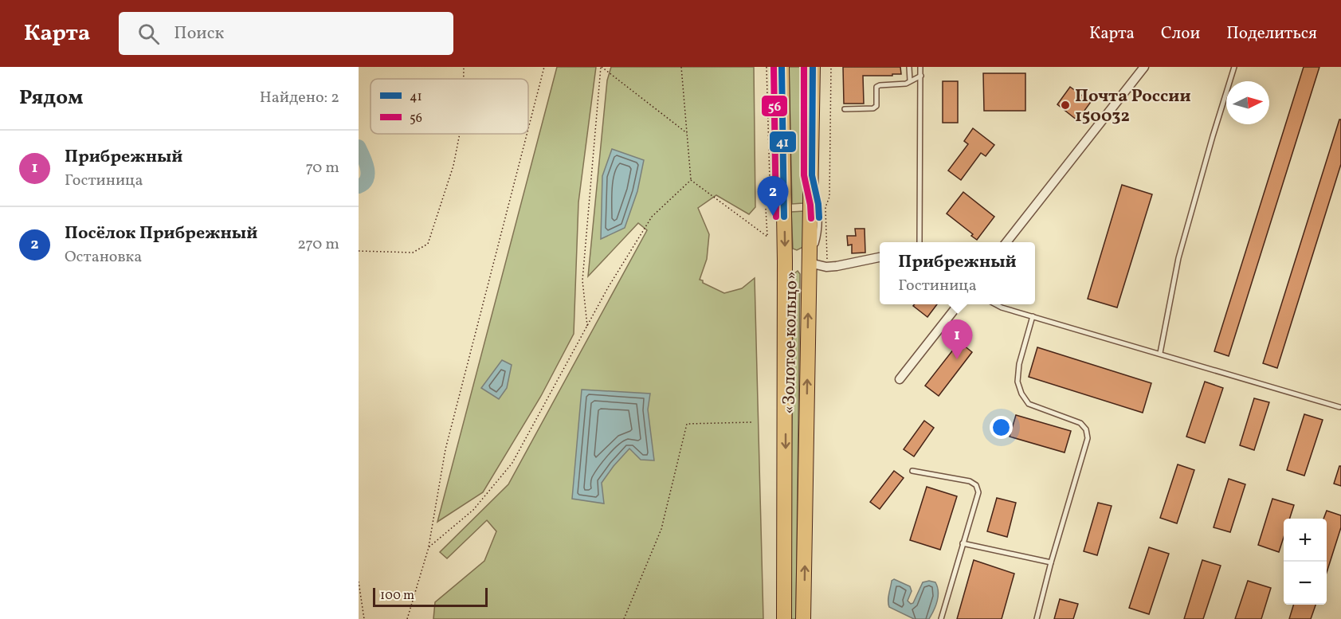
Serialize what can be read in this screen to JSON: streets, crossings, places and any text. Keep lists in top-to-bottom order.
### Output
{
  "streets": {
    "highway": ["«Золотое кольцо»"]
  },
  "places": ["Почта России 150032"],
  "lines": ["transit line 41", "transit line 56"],
  "legend": ["41", "56"],
  "scale_bar": "100 m",
  "north": "right",
  "page": {
    "header": "Карта",
    "search": "Поиск",
    "nav": ["Карта", "Слои", "Поделиться"],
    "heading": ["Рядом", "Найдено: 2"],
    "list": [
      {
        "mark": "1",
        "name": "Прибрежный",
        "note": "Гостиница",
        "value": "70 m"
      },
      {
        "mark": "2",
        "name": "Посёлок Прибрежный",
        "note": "Остановка",
        "value": "270 m"
      }
    ],
    "pins": ["2", "1"],
    "popup": ["Прибрежный", "Гостиница"],
    "map_buttons": ["+", "−"],
    "scale": "100 m"
  }
}
